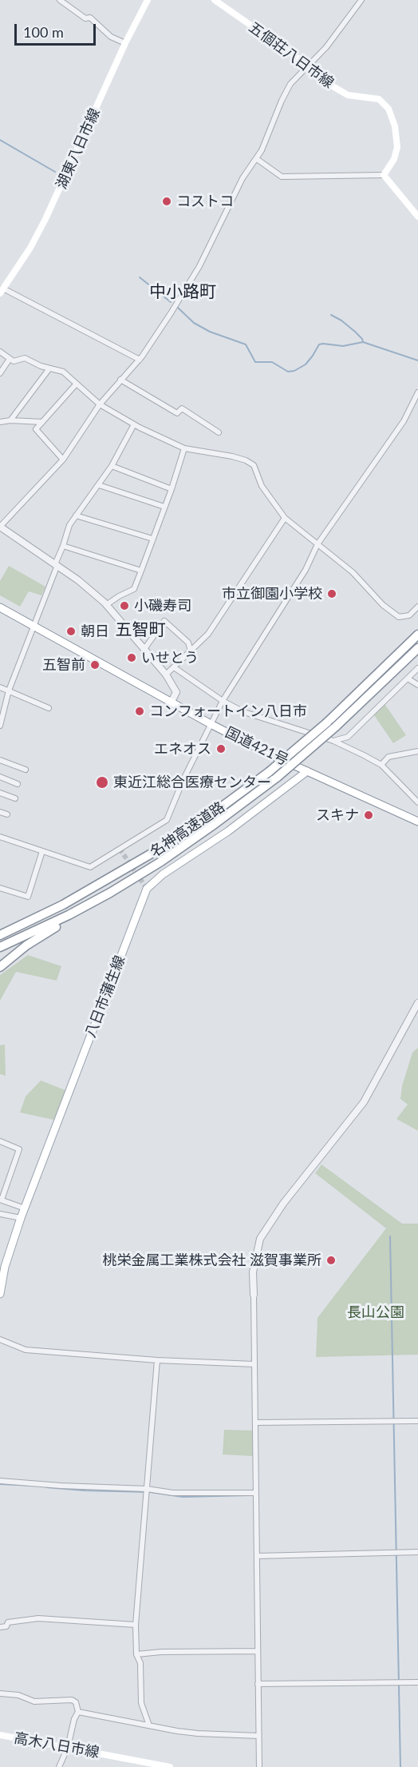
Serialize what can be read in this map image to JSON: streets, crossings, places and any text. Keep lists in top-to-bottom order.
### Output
{
  "streets": {
    "highway": ["名神高速道路"],
    "main road": [
      "五個荘八日市線",
      "湖東八日市線",
      "国道421号",
      "八日市蒲生線",
      "高木八日市線"
    ]
  },
  "crossings": [
    ["国道421号", "八日市蒲生線"]
  ],
  "districts": ["中小路町", "五智町"],
  "parks": ["長山公園"],
  "places": [
    "コストコ",
    "市立御園小学校",
    "小磯寿司",
    "朝日",
    "いせとう",
    "五智前",
    "コンフォートイン八日市",
    "エネオス",
    "東近江総合医療センター",
    "スキナ",
    "桃栄金属工業株式会社 滋賀事業所"
  ],
  "scale_bar": "100 m"
}
